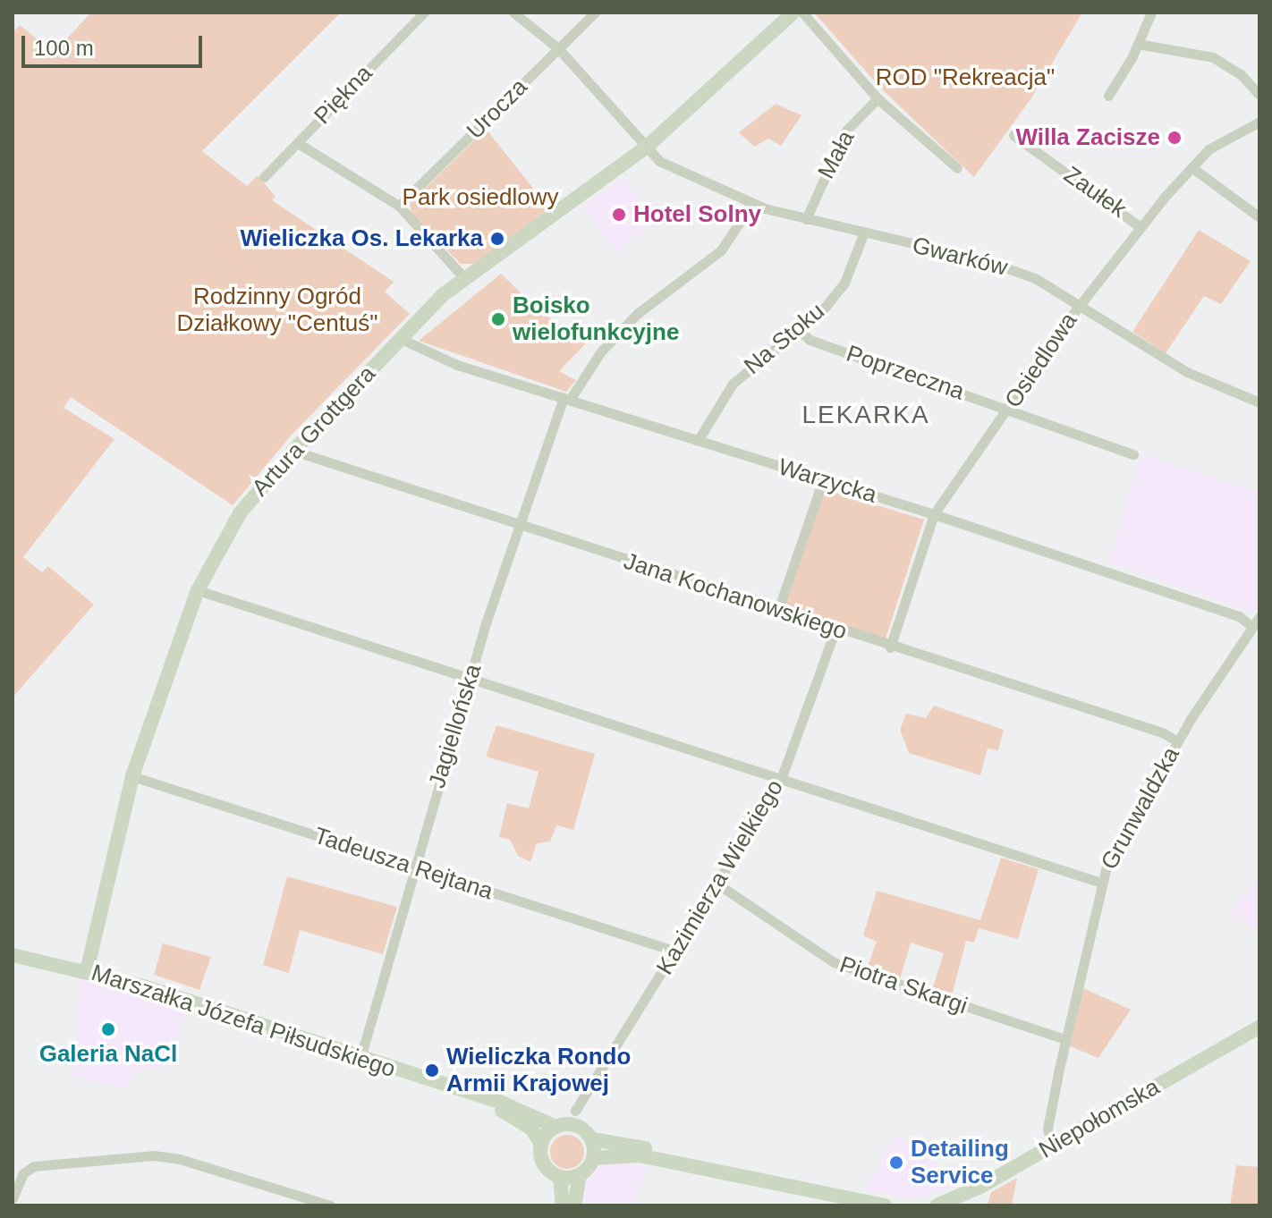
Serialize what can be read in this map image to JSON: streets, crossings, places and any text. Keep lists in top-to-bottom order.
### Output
{
  "streets": {
    "main road": ["Artura Grottgera", "Marszałka Józefa Piłsudskiego", "Niepołomska"],
    "street": [
      "Piękna",
      "Urocza",
      "Mała",
      "Zaułek",
      "Gwarków",
      "Na Stoku",
      "Osiedlowa",
      "Poprzeczna",
      "Warzycka",
      "Jana Kochanowskiego",
      "Jagiellońska",
      "Grunwaldzka",
      "Tadeusza Rejtana",
      "Kazimierza Wielkiego",
      "Piotra Skargi"
    ]
  },
  "crossings": [
    ["Urocza", "Gwarków"],
    ["Mała", "Gwarków"],
    ["Zaułek", "Osiedlowa"],
    ["Gwarków", "Na Stoku"],
    ["Gwarków", "Osiedlowa"],
    ["Gwarków", "Artura Grottgera"],
    ["Gwarków", "Jagiellońska"],
    ["Na Stoku", "Poprzeczna"],
    ["Na Stoku", "Warzycka"],
    ["Osiedlowa", "Poprzeczna"],
    ["Osiedlowa", "Warzycka"],
    ["Osiedlowa", "Jana Kochanowskiego"],
    ["Artura Grottgera", "Warzycka"],
    ["Artura Grottgera", "Jana Kochanowskiego"],
    ["Artura Grottgera", "Tadeusza Rejtana"],
    ["Artura Grottgera", "Marszałka Józefa Piłsudskiego"],
    ["Warzycka", "Jagiellońska"],
    ["Warzycka", "Grunwaldzka"],
    ["Jana Kochanowskiego", "Jagiellońska"],
    ["Jana Kochanowskiego", "Grunwaldzka"],
    ["Jana Kochanowskiego", "Kazimierza Wielkiego"],
    ["Jagiellońska", "Tadeusza Rejtana"],
    ["Jagiellońska", "Marszałka Józefa Piłsudskiego"],
    ["Grunwaldzka", "Piotra Skargi"],
    ["Grunwaldzka", "Niepołomska"],
    ["Tadeusza Rejtana", "Kazimierza Wielkiego"],
    ["Kazimierza Wielkiego", "Piotra Skargi"]
  ],
  "districts": ["LEKARKA"],
  "parks": ["ROD \"Rekreacja\"", "Park osiedlowy", "Rodzinny Ogród Działkowy \"Centuś\""],
  "places": [
    "Willa Zacisze",
    "Hotel Solny",
    "Wieliczka Os. Lekarka",
    "Boisko wielofunkcyjne",
    "Galeria NaCl",
    "Wieliczka Rondo Armii Krajowej",
    "Detailing Service"
  ],
  "scale_bar": "100 m"
}
